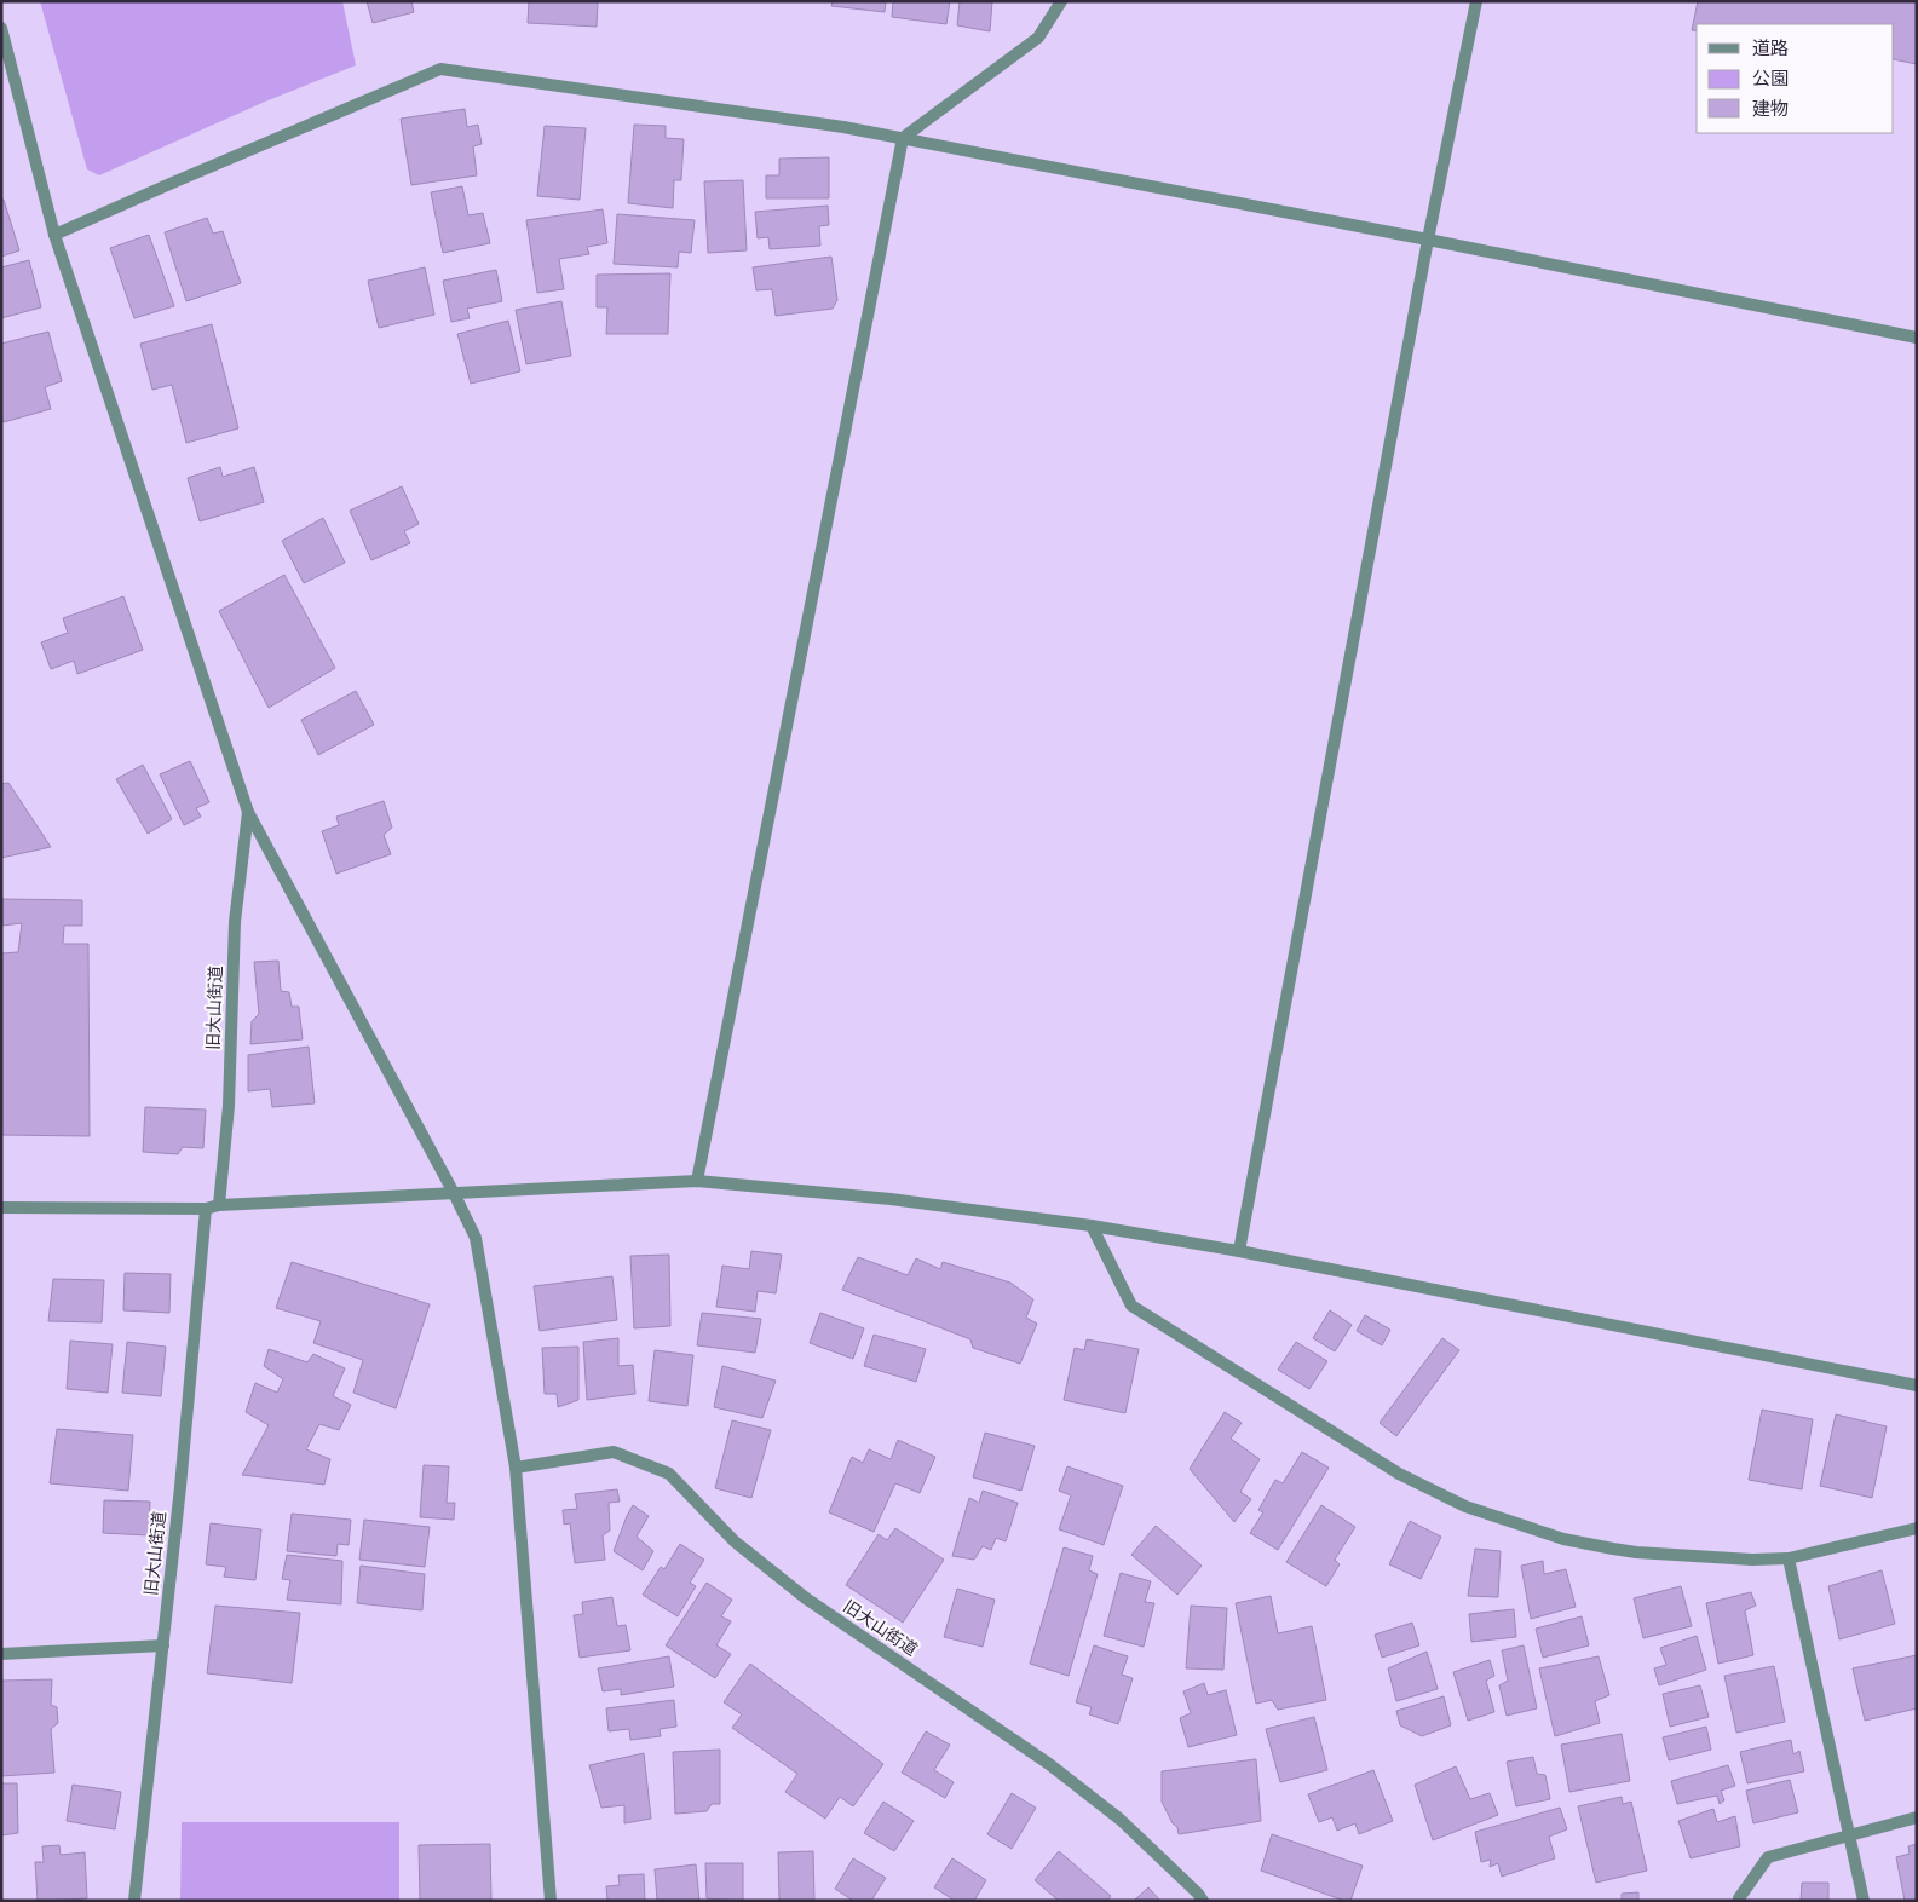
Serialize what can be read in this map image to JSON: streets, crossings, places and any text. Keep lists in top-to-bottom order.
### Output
{
  "streets": {
    "street": ["旧大山街道"]
  },
  "legend": ["道路", "公園", "建物"]
}
